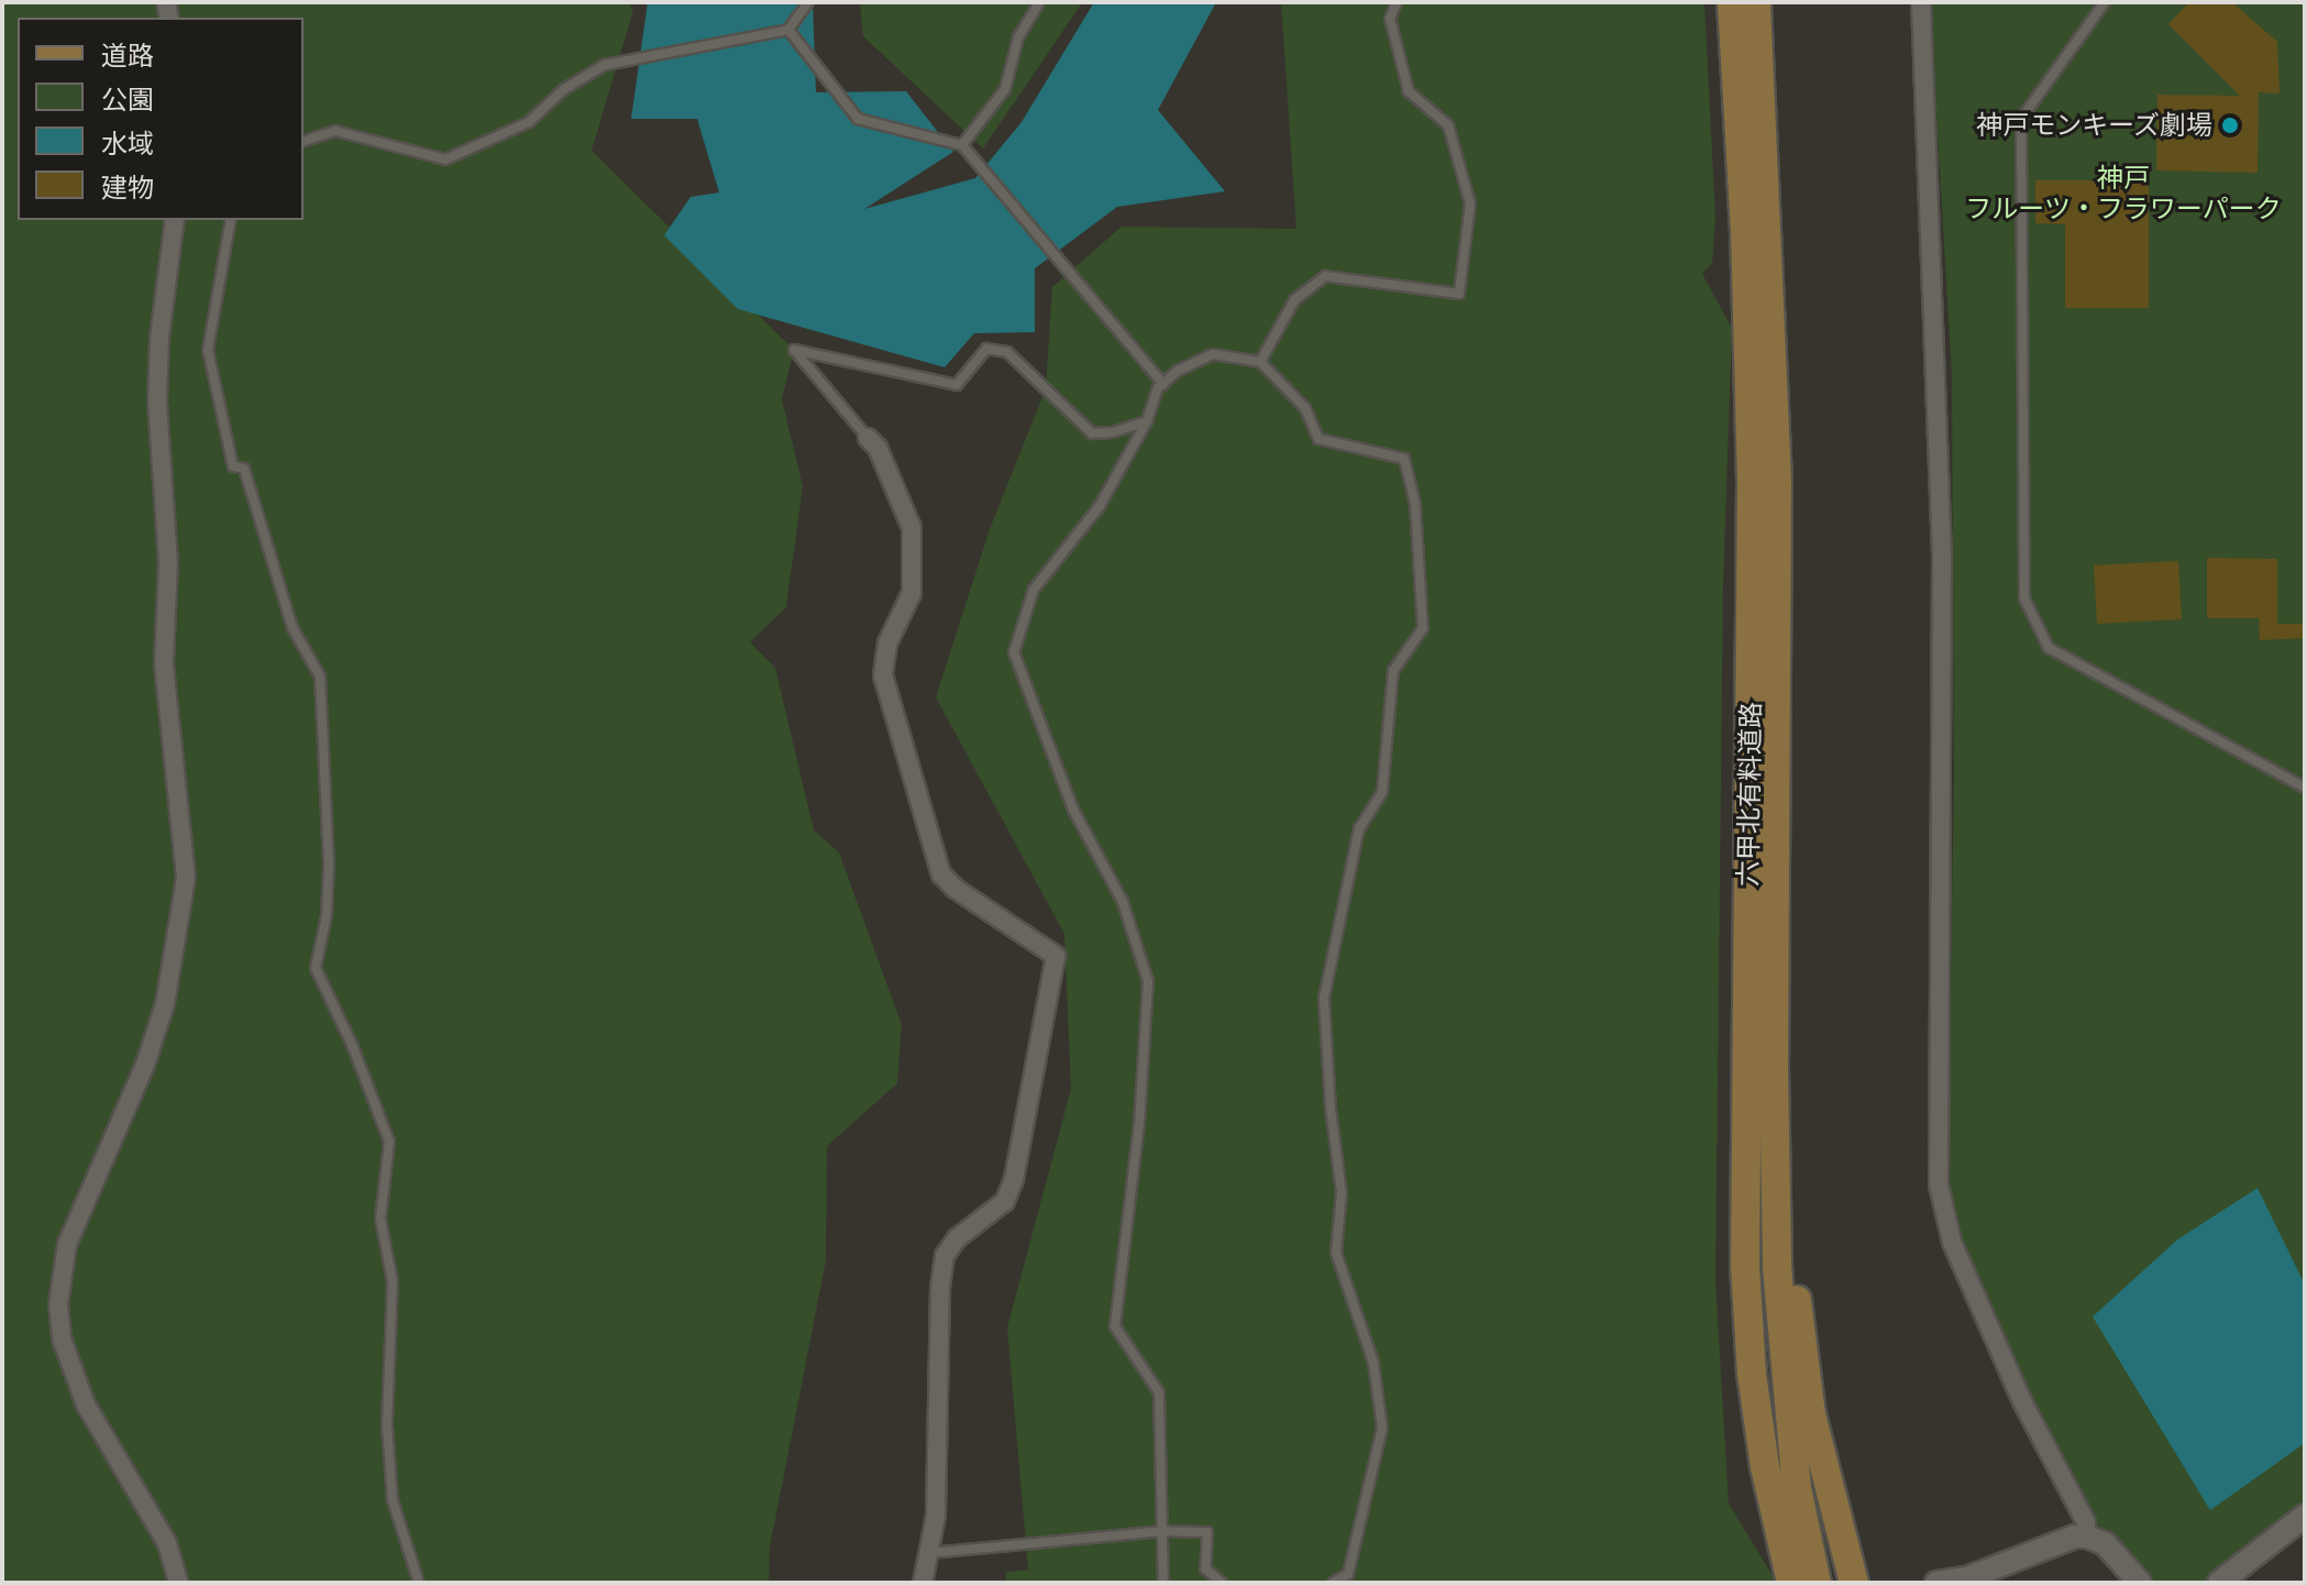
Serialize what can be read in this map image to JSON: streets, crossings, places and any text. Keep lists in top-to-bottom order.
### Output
{
  "streets": {
    "main road": ["六甲北有料道路"]
  },
  "parks": ["神戸 フルーツ・フラワーパーク"],
  "places": ["神戸モンキーズ劇場"],
  "legend": [
    "道路",
    "公園",
    "水域",
    "建物"
  ]
}
